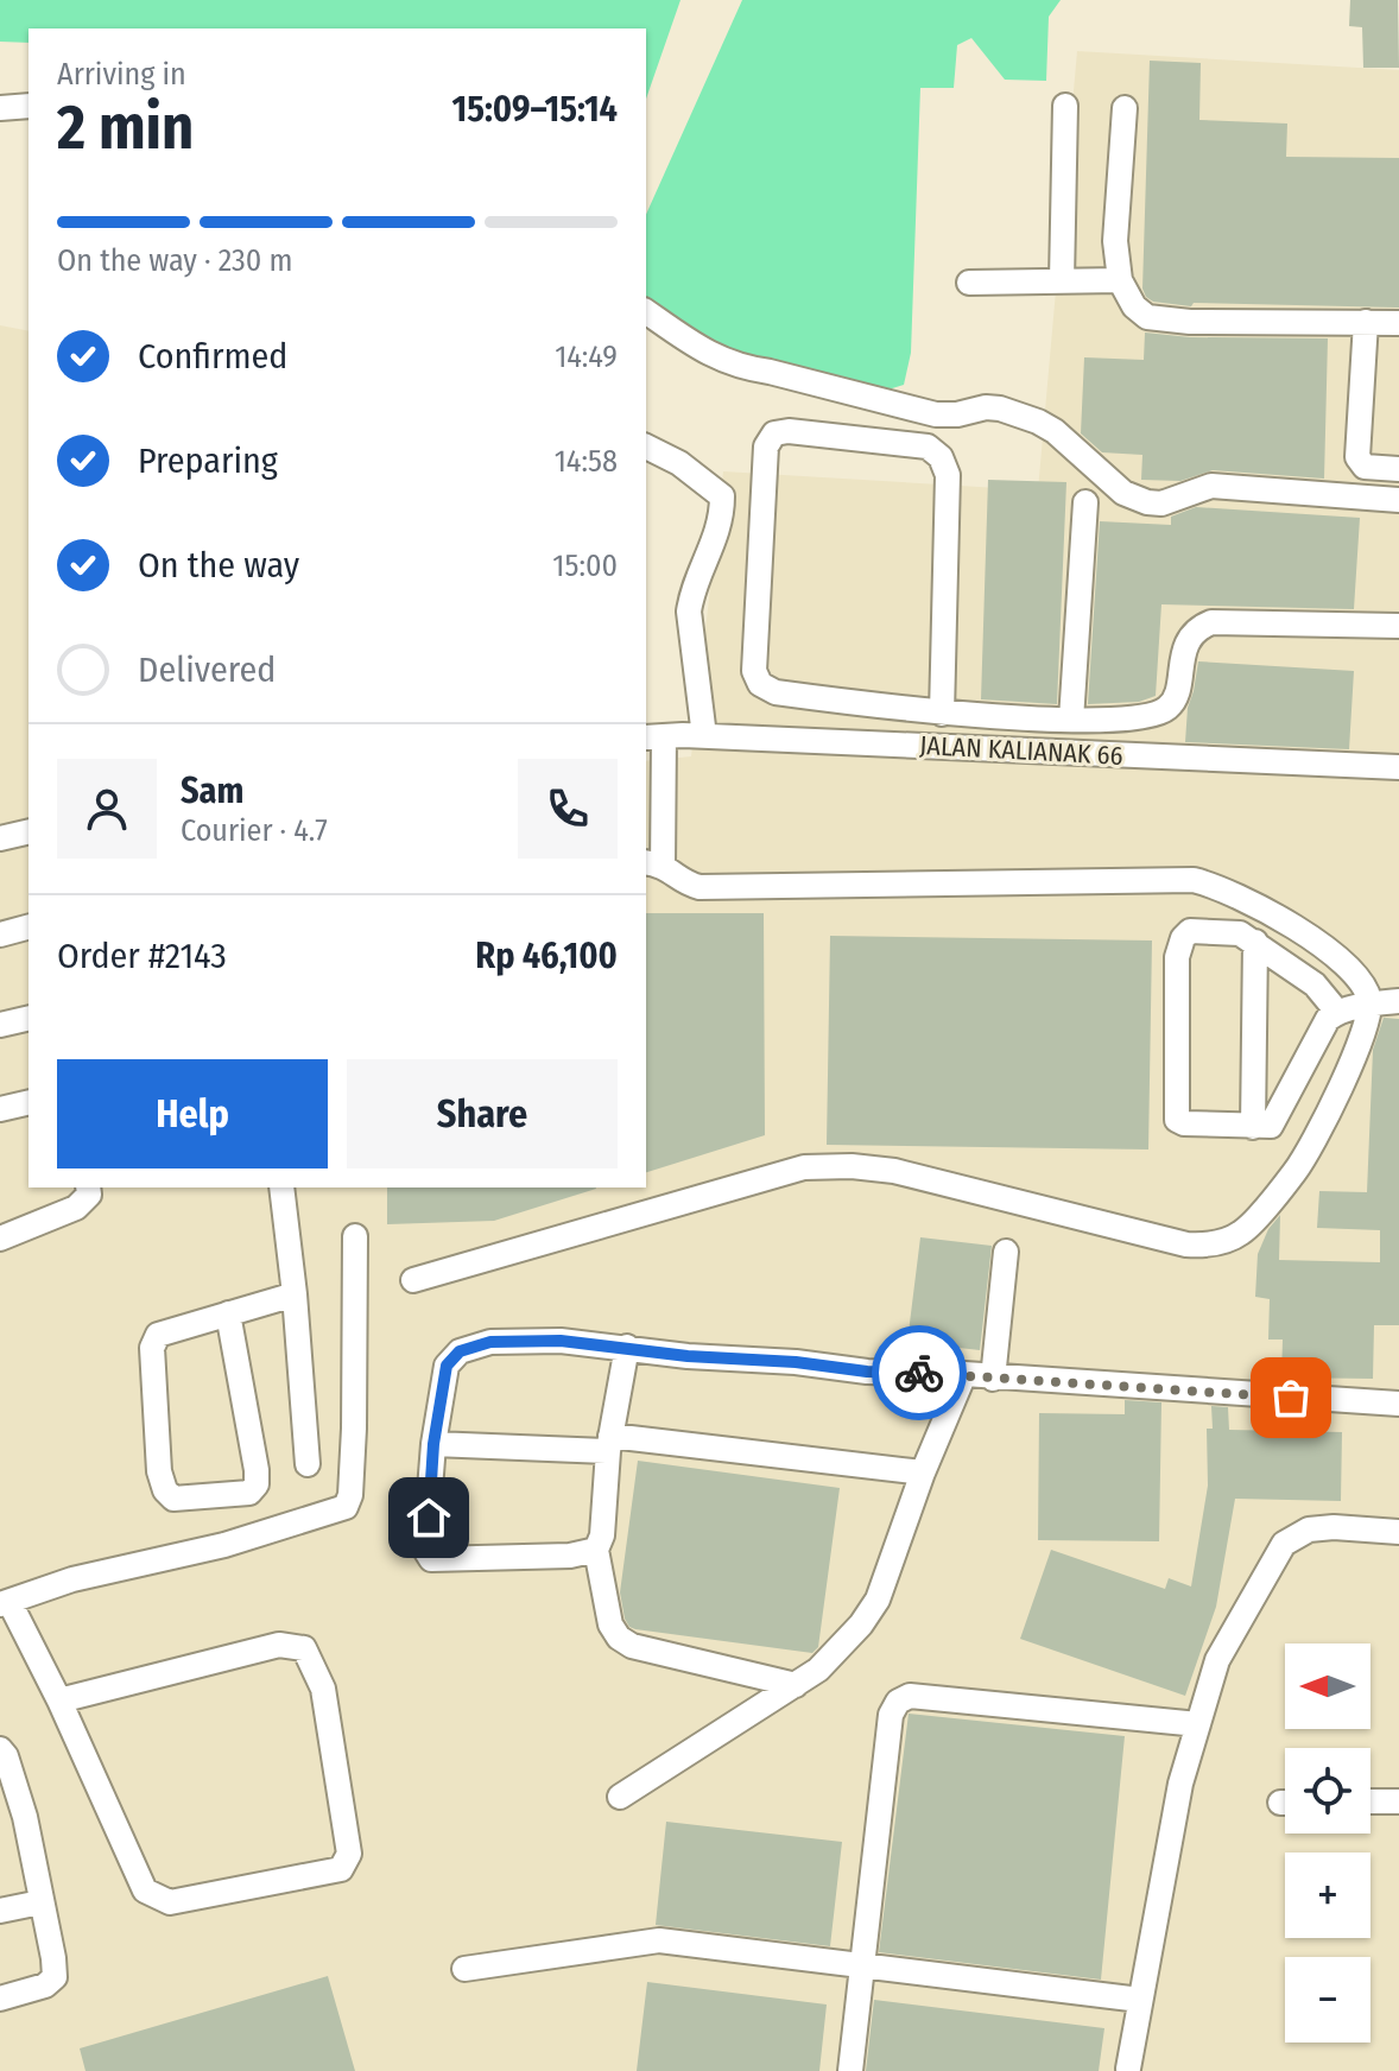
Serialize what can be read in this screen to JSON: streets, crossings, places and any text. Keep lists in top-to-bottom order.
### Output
{
  "streets": {
    "lane": ["JALAN KALIANAK 66"]
  },
  "north": "left",
  "page": {
    "heading": ["2 min", "Arriving in", "15:09–15:14"],
    "panel": [
      "Sam",
      "Courier · 4.7",
      "Order #2143",
      "Rp 46,100"
    ],
    "bar": "On the way · 230 m",
    "list": [
      ["Confirmed", "14:49"],
      ["Preparing", "14:58"],
      ["On the way", "15:00"],
      "Delivered"
    ],
    "buttons": ["Help", "Share"],
    "map_buttons": ["+", "−"]
  }
}
